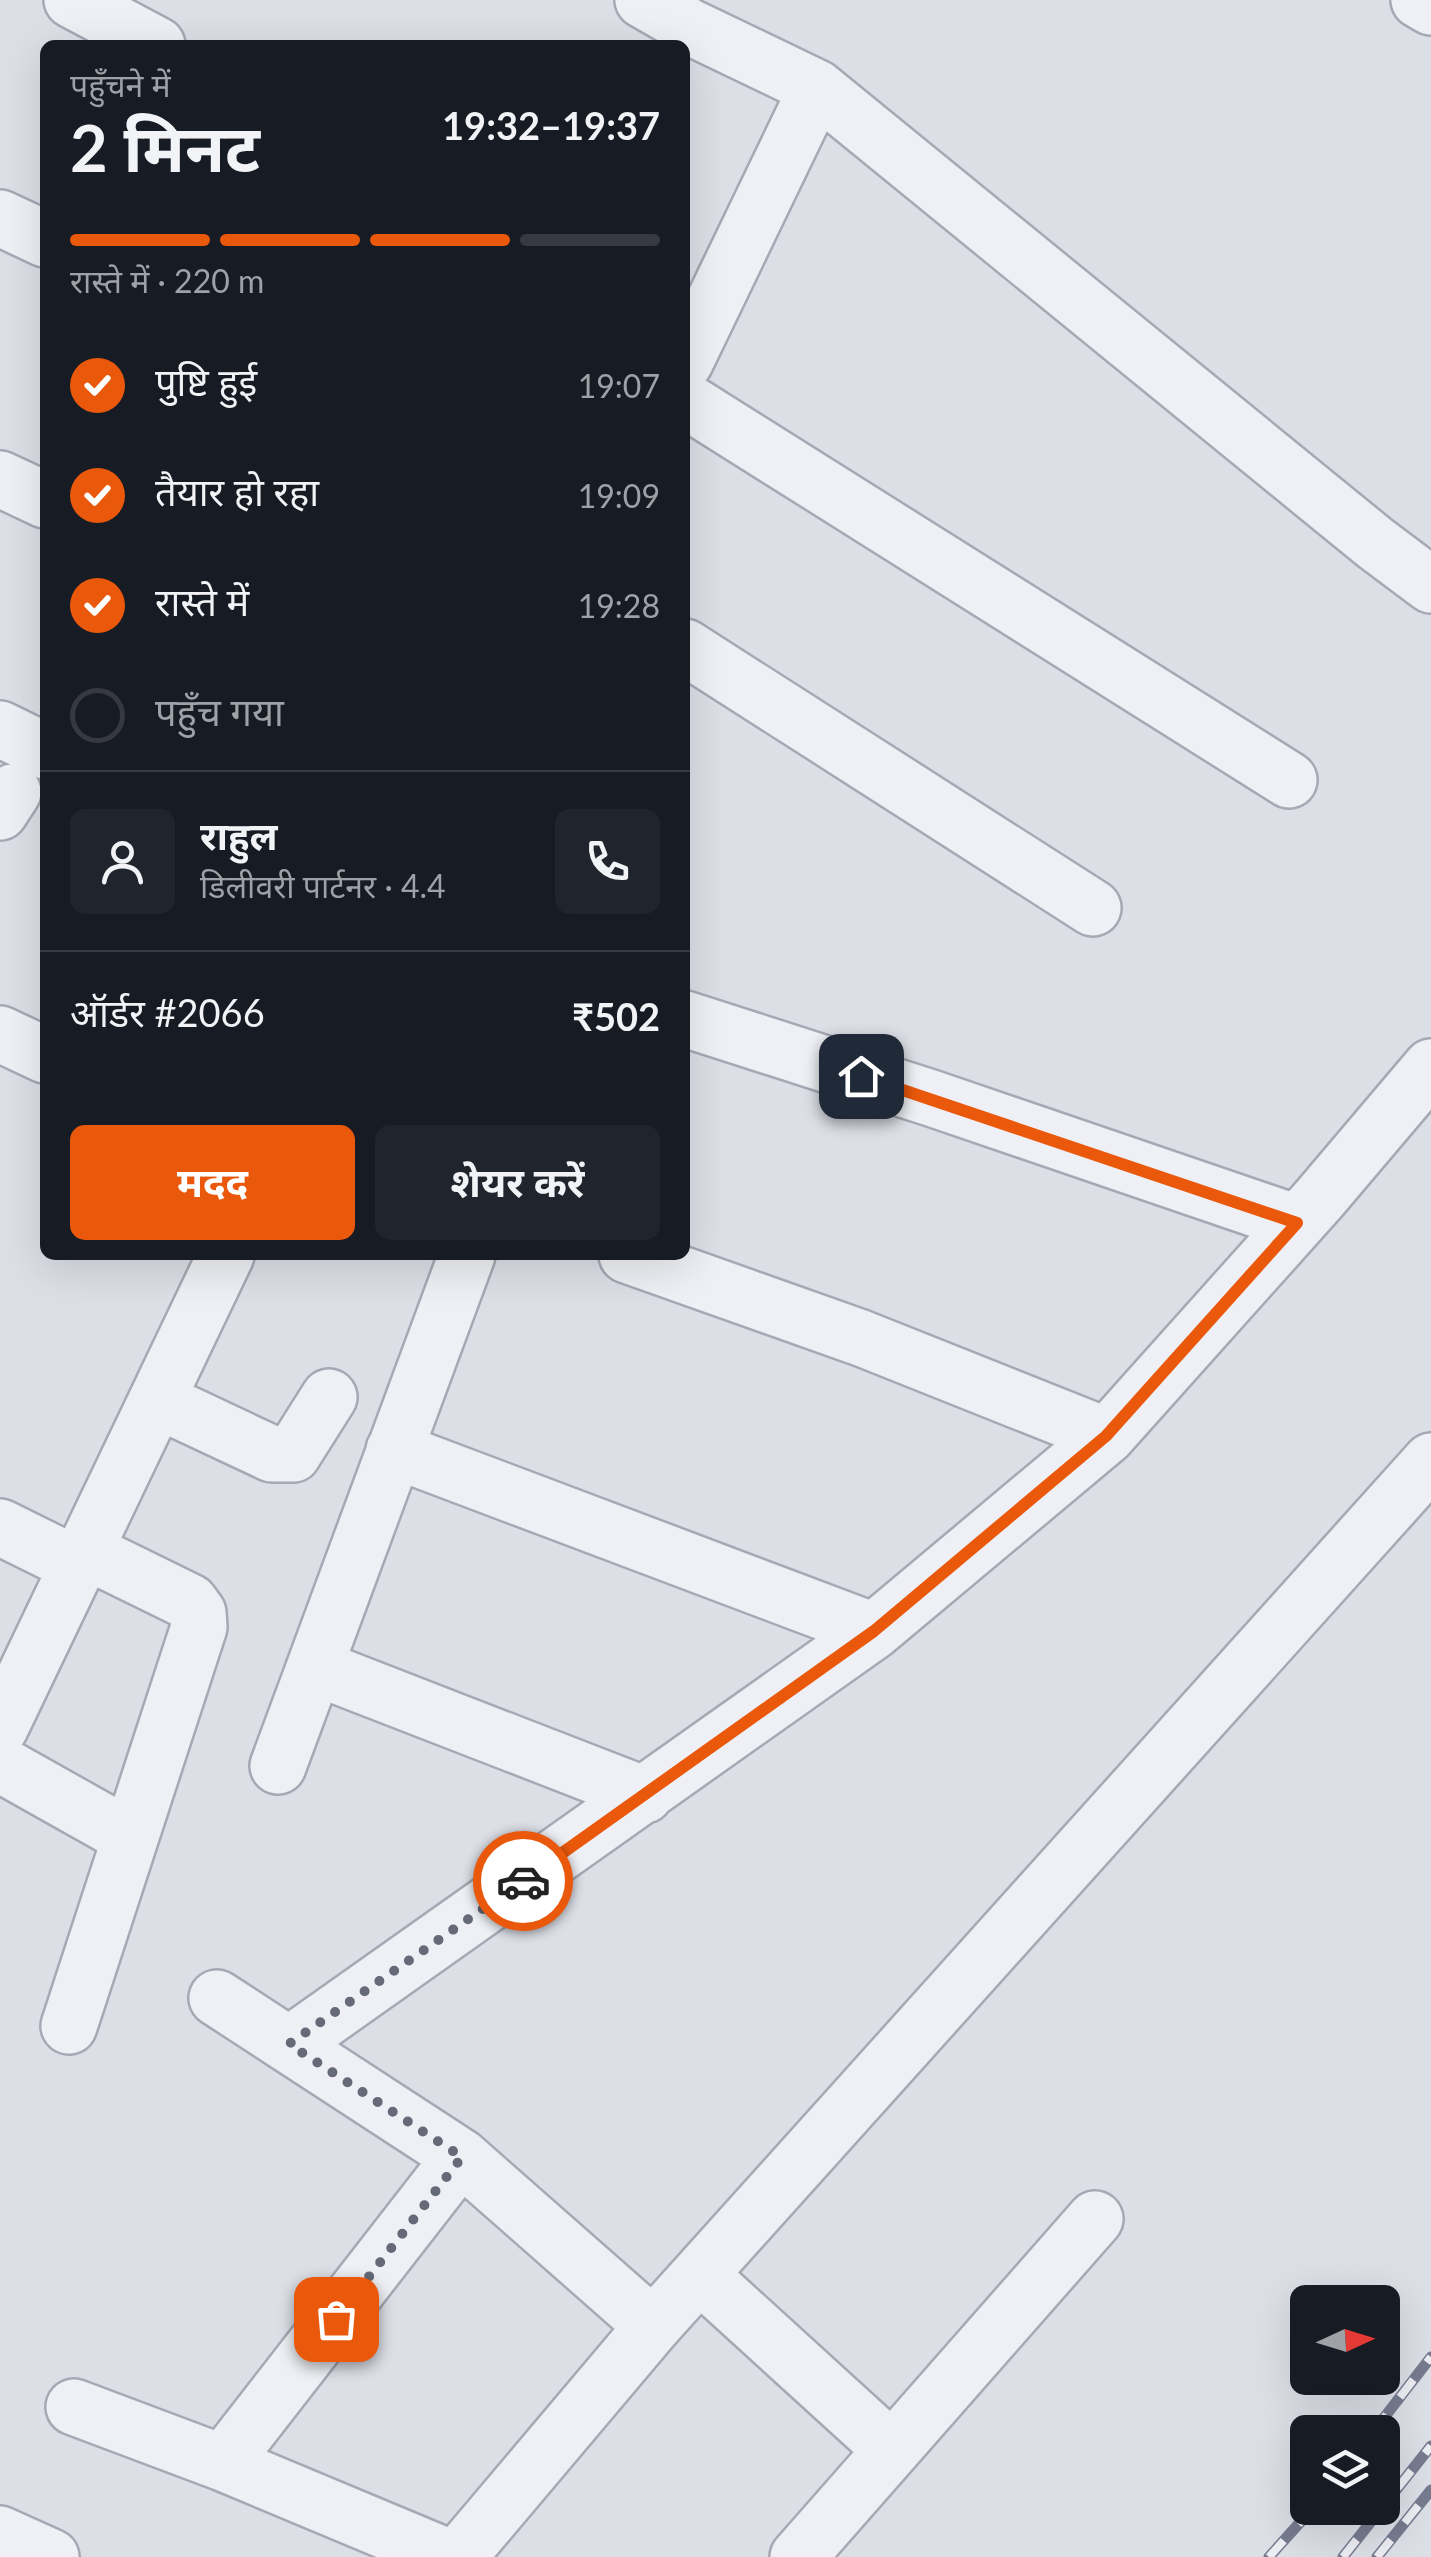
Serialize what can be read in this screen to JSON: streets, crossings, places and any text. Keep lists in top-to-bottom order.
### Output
{
  "north": "right",
  "page": {
    "heading": ["2 मिनट", "पहुँचने में", "19:32–19:37"],
    "panel": [
      "राहुल",
      "डिलीवरी पार्टनर · 4.4",
      "ऑर्डर #2066",
      "₹502"
    ],
    "bar": "रास्ते में · 220 m",
    "list": [
      ["पुष्टि हुई", "19:07"],
      ["तैयार हो रहा", "19:09"],
      ["रास्ते में", "19:28"],
      "पहुँच गया"
    ],
    "buttons": ["मदद", "शेयर करें"]
  }
}
